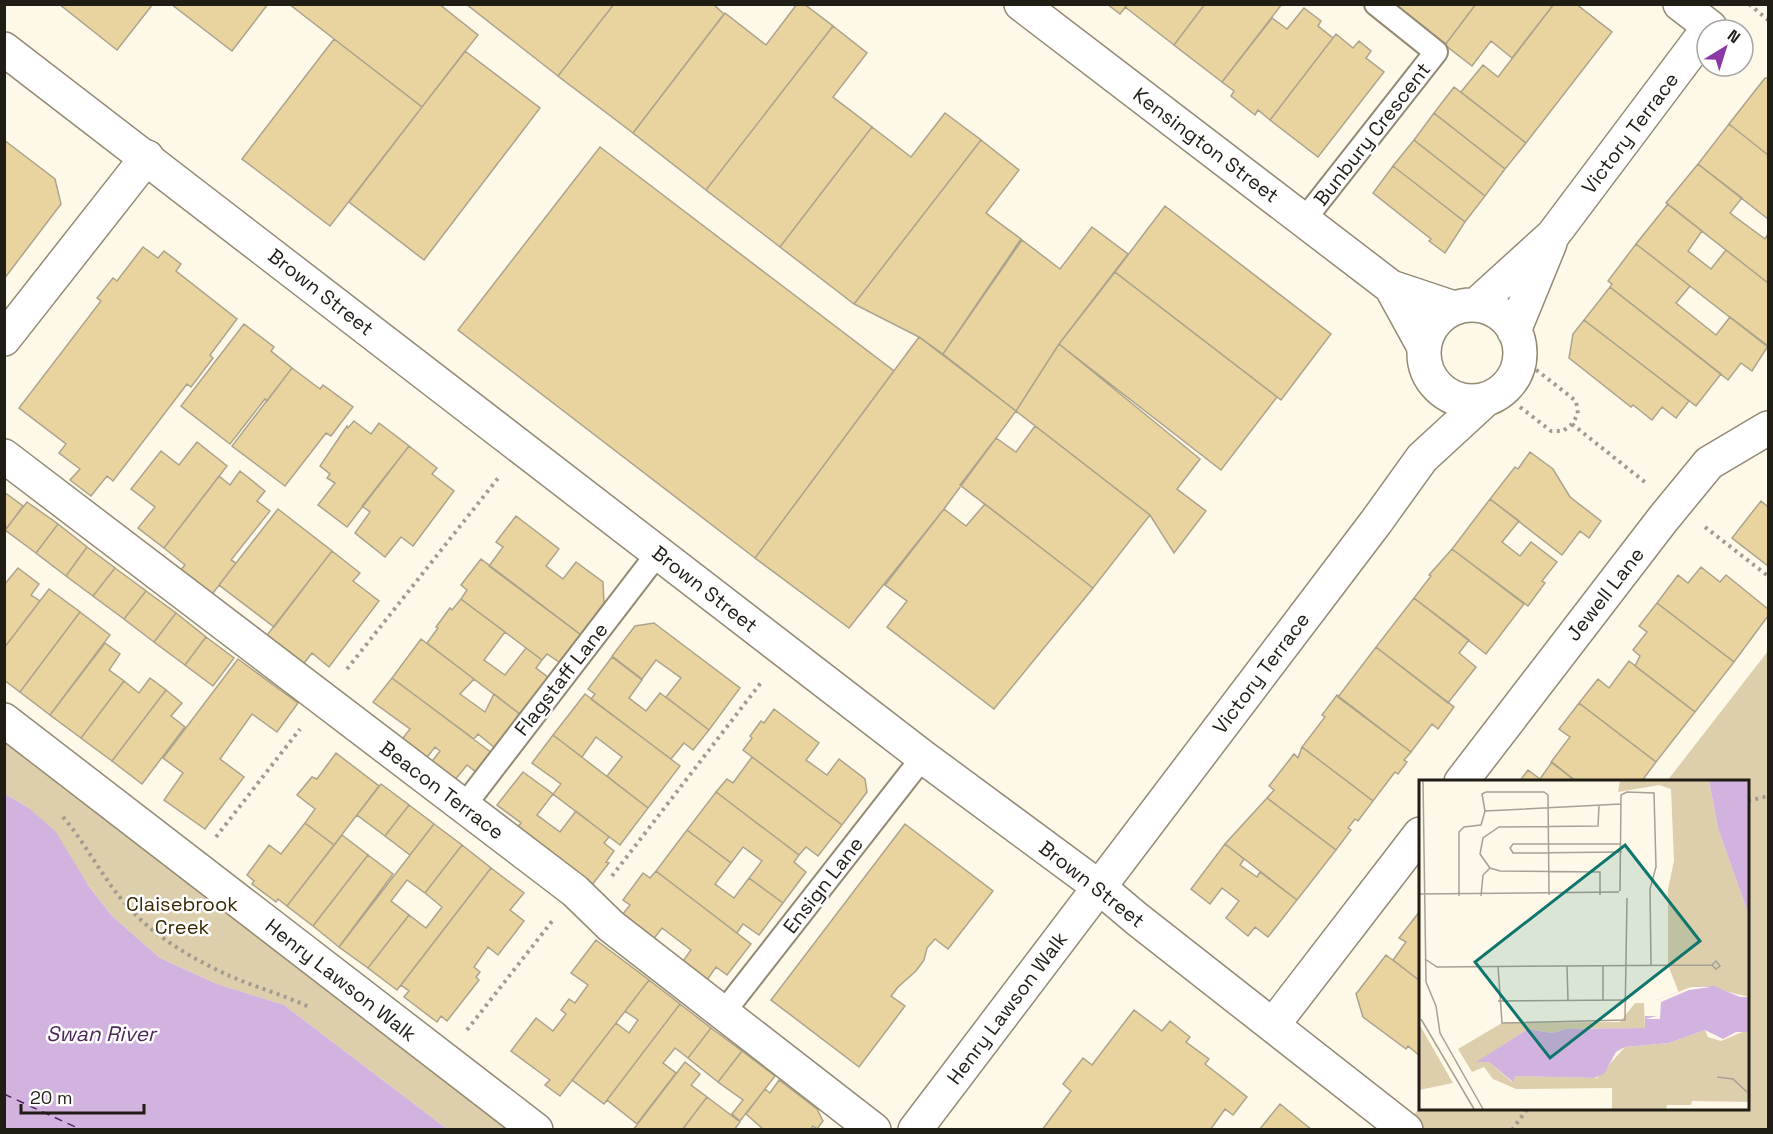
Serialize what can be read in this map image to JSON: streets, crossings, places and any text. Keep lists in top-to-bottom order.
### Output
{
  "streets": {
    "street": [
      "Victory Terrace",
      "Kensington Street",
      "Brown Street",
      "Jewell Lane",
      "Beacon Terrace",
      "Henry Lawson Walk"
    ],
    "lane": ["Bunbury Crescent", "Flagstaff Lane", "Ensign Lane"]
  },
  "crossings": [
    ["Victory Terrace", "Kensington Street"],
    ["Victory Terrace", "Brown Street"],
    ["Victory Terrace", "Henry Lawson Walk"],
    ["Bunbury Crescent", "Kensington Street"],
    ["Brown Street", "Flagstaff Lane"],
    ["Brown Street", "Ensign Lane"],
    ["Brown Street", "Henry Lawson Walk"],
    ["Flagstaff Lane", "Beacon Terrace"],
    ["Beacon Terrace", "Ensign Lane"]
  ],
  "water": ["Swan River"],
  "parks": ["Claisebrook Creek"],
  "scale_bar": "20 m",
  "north": "top right"
}
